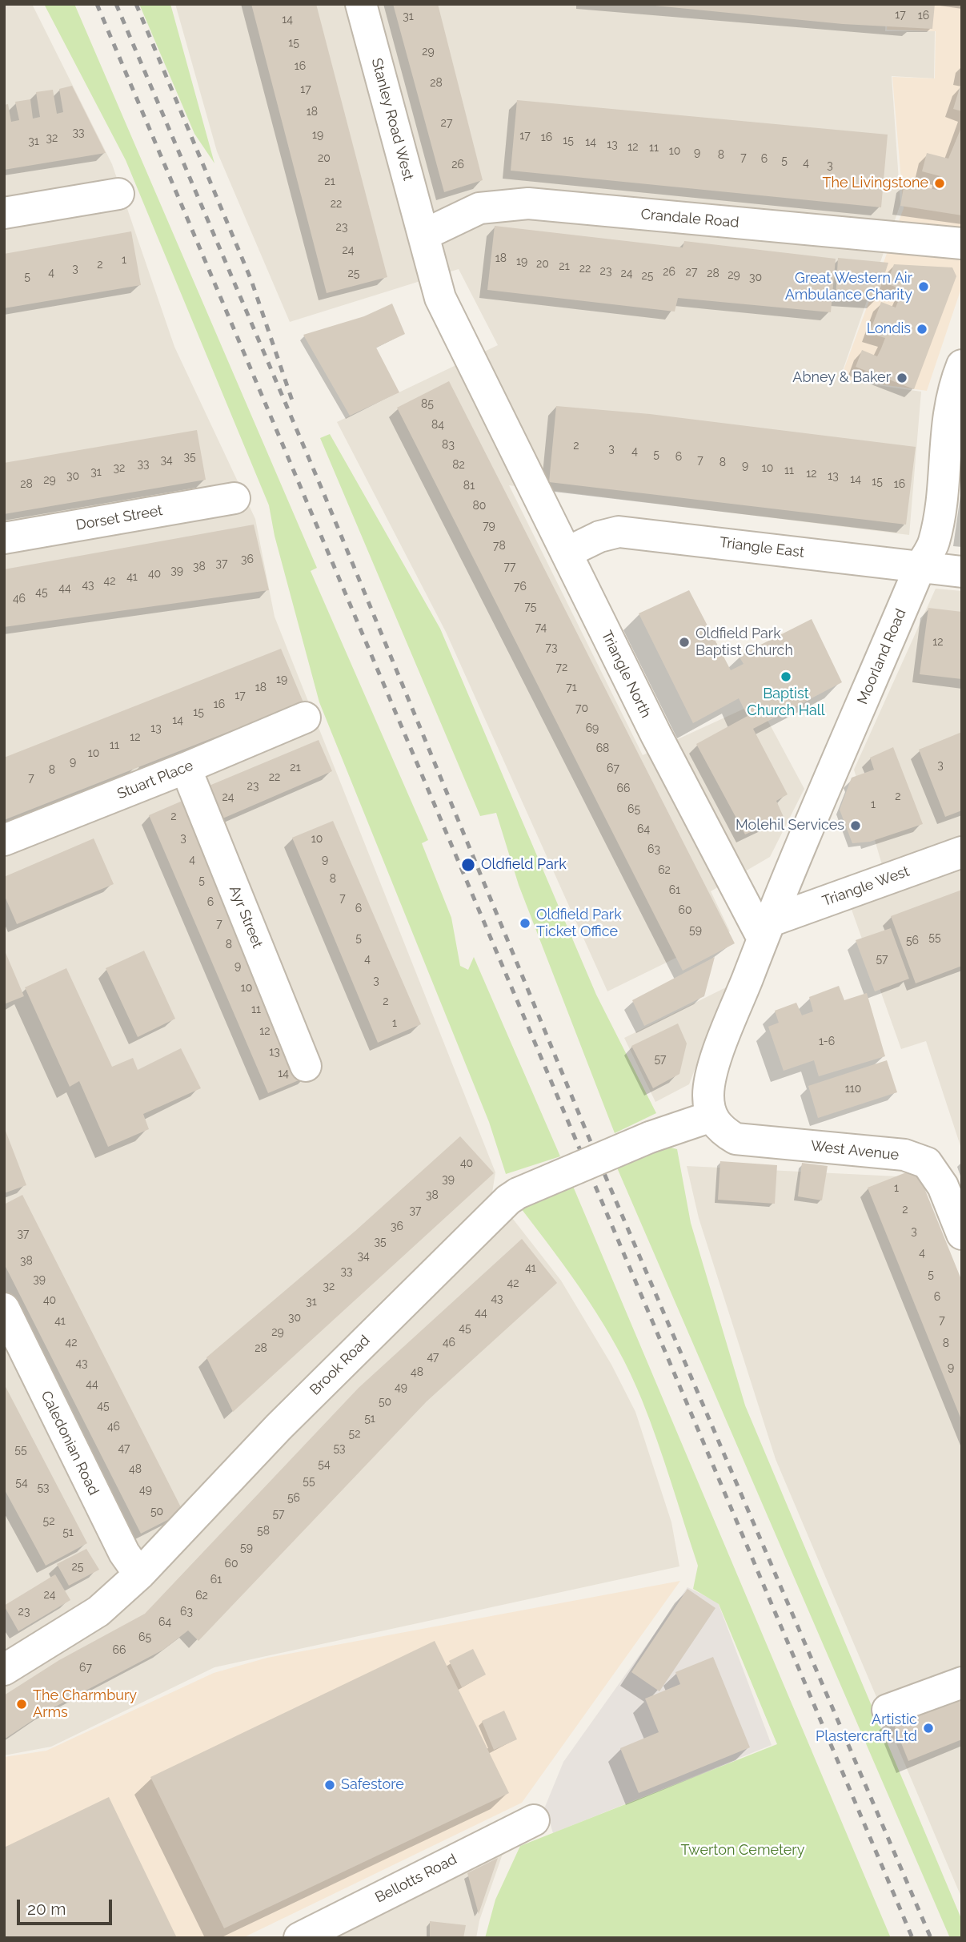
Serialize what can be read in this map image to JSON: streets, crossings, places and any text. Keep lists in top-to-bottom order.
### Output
{
  "streets": {
    "street": [
      "Stanley Road West",
      "Crandale Road",
      "Dorset Street",
      "Triangle East",
      "Moorland Road",
      "Triangle North",
      "Stuart Place",
      "Triangle West",
      "Ayr Street",
      "West Avenue",
      "Brook Road",
      "Caledonian Road",
      "Bellotts Road"
    ]
  },
  "crossings": [
    ["Stanley Road West", "Crandale Road"],
    ["Stanley Road West", "Triangle North"],
    ["Crandale Road", "Triangle North"],
    ["Triangle East", "Moorland Road"],
    ["Triangle East", "Triangle North"],
    ["Moorland Road", "Triangle North"],
    ["Moorland Road", "Triangle West"],
    ["Triangle North", "Triangle West"],
    ["Stuart Place", "Ayr Street"],
    ["West Avenue", "Brook Road"],
    ["Brook Road", "Caledonian Road"]
  ],
  "parks": ["Twerton Cemetery"],
  "places": [
    "The Livingstone",
    "Great Western Air Ambulance Charity",
    "Londis",
    "Abney & Baker",
    "Oldfield Park Baptist Church",
    "Baptist Church Hall",
    "Molehil Services",
    "Oldfield Park",
    "Oldfield Park Ticket Office",
    "The Charmbury Arms",
    "Artistic Plastercraft Ltd",
    "Safestore"
  ],
  "house_numbers": [
    "17",
    "16",
    "31",
    "14",
    "15",
    "29",
    "16",
    "28",
    "17",
    "18",
    "27",
    "33",
    "19",
    "17",
    "16",
    "32",
    "15",
    "31",
    "14",
    "13",
    "12",
    "11",
    "10",
    "9",
    "8",
    "7",
    "20",
    "6",
    "5",
    "4",
    "26",
    "3",
    "21",
    "22",
    "23",
    "24",
    "18",
    "1",
    "19",
    "20",
    "2",
    "21",
    "3",
    "22",
    "23",
    "26",
    "27",
    "4",
    "25",
    "24",
    "28",
    "29",
    "25",
    "5",
    "30",
    "85",
    "84",
    "83",
    "2",
    "3",
    "4",
    "5",
    "35",
    "6",
    "34",
    "7",
    "8",
    "33",
    "82",
    "9",
    "32",
    "10",
    "11",
    "31",
    "12",
    "30",
    "13",
    "14",
    "29",
    "15",
    "28",
    "16",
    "81",
    "80",
    "79",
    "78",
    "36",
    "37",
    "38",
    "77",
    "39",
    "40",
    "41",
    "42",
    "43",
    "76",
    "44",
    "45",
    "46",
    "75",
    "74",
    "12",
    "73",
    "72",
    "19",
    "18",
    "71",
    "17",
    "16",
    "70",
    "15",
    "14",
    "13",
    "69",
    "12",
    "11",
    "68",
    "10",
    "9",
    "3",
    "21",
    "67",
    "8",
    "22",
    "7",
    "23",
    "66",
    "2",
    "24",
    "1",
    "65",
    "2",
    "64",
    "3",
    "10",
    "63",
    "4",
    "9",
    "62",
    "8",
    "5",
    "61",
    "7",
    "6",
    "6",
    "60",
    "7",
    "59",
    "55",
    "5",
    "56",
    "8",
    "4",
    "57",
    "9",
    "3",
    "10",
    "2",
    "11",
    "1",
    "12",
    "1-6",
    "13",
    "57",
    "14",
    "110",
    "40",
    "39",
    "1",
    "38",
    "2",
    "37",
    "36",
    "3",
    "37",
    "35",
    "4",
    "34",
    "38",
    "41",
    "33",
    "5",
    "39",
    "42",
    "32",
    "6",
    "43",
    "40",
    "31",
    "44",
    "30",
    "7",
    "41",
    "45",
    "29",
    "42",
    "46",
    "8",
    "28",
    "47",
    "43",
    "9",
    "48",
    "44",
    "49",
    "50",
    "45",
    "51",
    "46",
    "52",
    "47",
    "53",
    "55",
    "54",
    "48",
    "55",
    "54",
    "53",
    "49",
    "56",
    "50",
    "57",
    "52",
    "58",
    "51",
    "59",
    "60",
    "25",
    "61",
    "24",
    "62",
    "23",
    "63",
    "64",
    "65",
    "66",
    "67"
  ],
  "scale_bar": "20 m"
}
